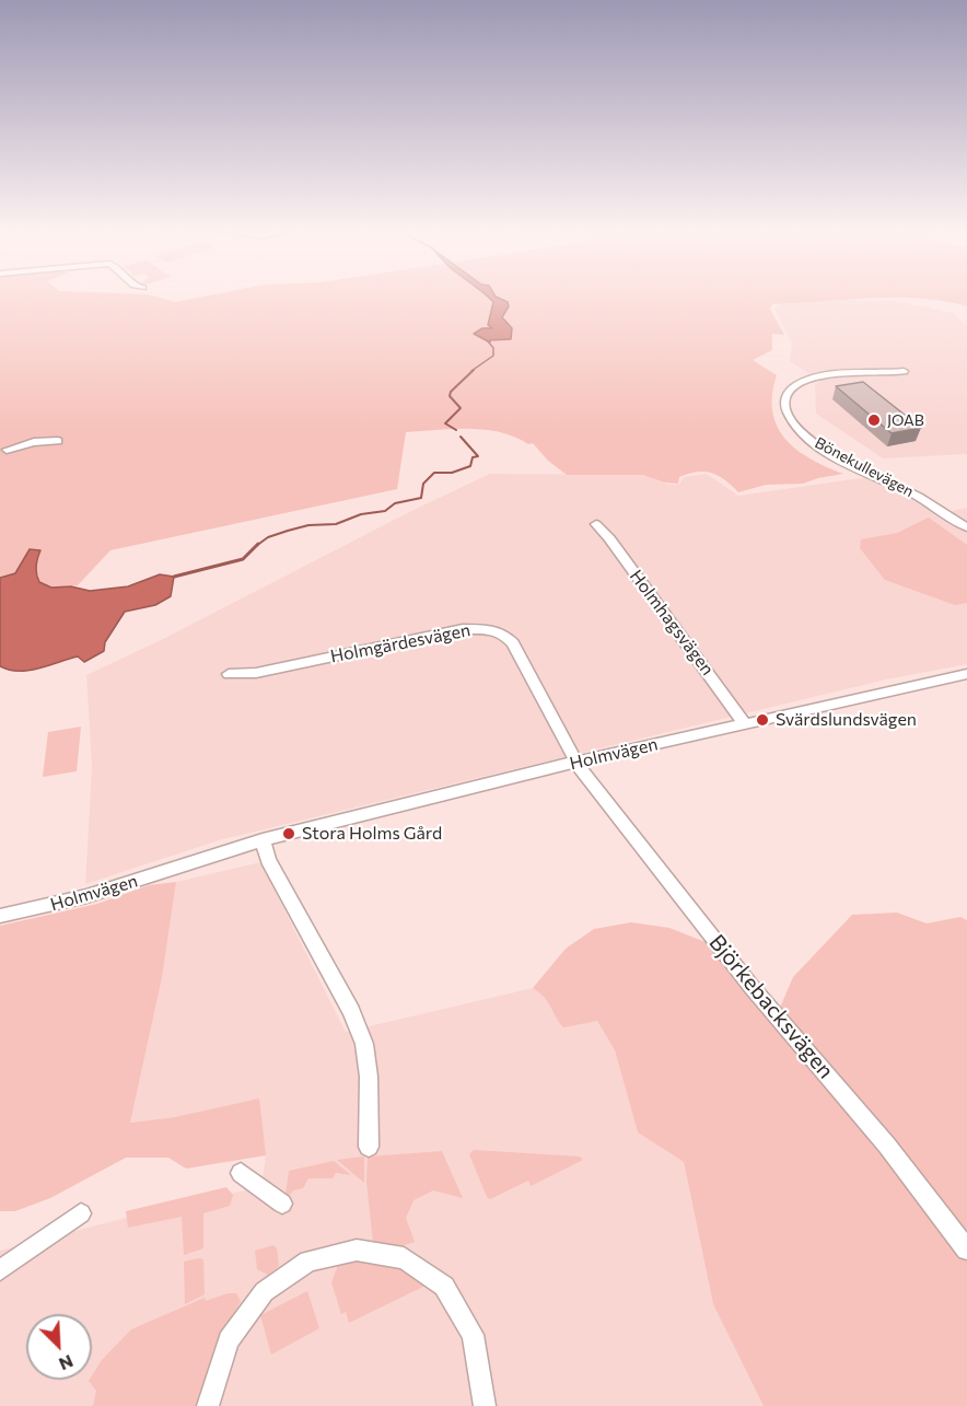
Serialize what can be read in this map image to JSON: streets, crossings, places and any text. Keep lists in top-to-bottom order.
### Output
{
  "streets": {
    "street": [
      "Bönekullevägen",
      "Holmhagsvägen",
      "Holmgärdesvägen",
      "Holmvägen",
      "Björkebacksvägen"
    ]
  },
  "crossings": [
    ["Holmhagsvägen", "Holmvägen"],
    ["Holmgärdesvägen", "Holmvägen"],
    ["Holmgärdesvägen", "Björkebacksvägen"],
    ["Holmvägen", "Björkebacksvägen"]
  ],
  "places": ["JOAB", "Svärdslundsvägen", "Stora Holms Gård"],
  "north": "bottom right"
}
